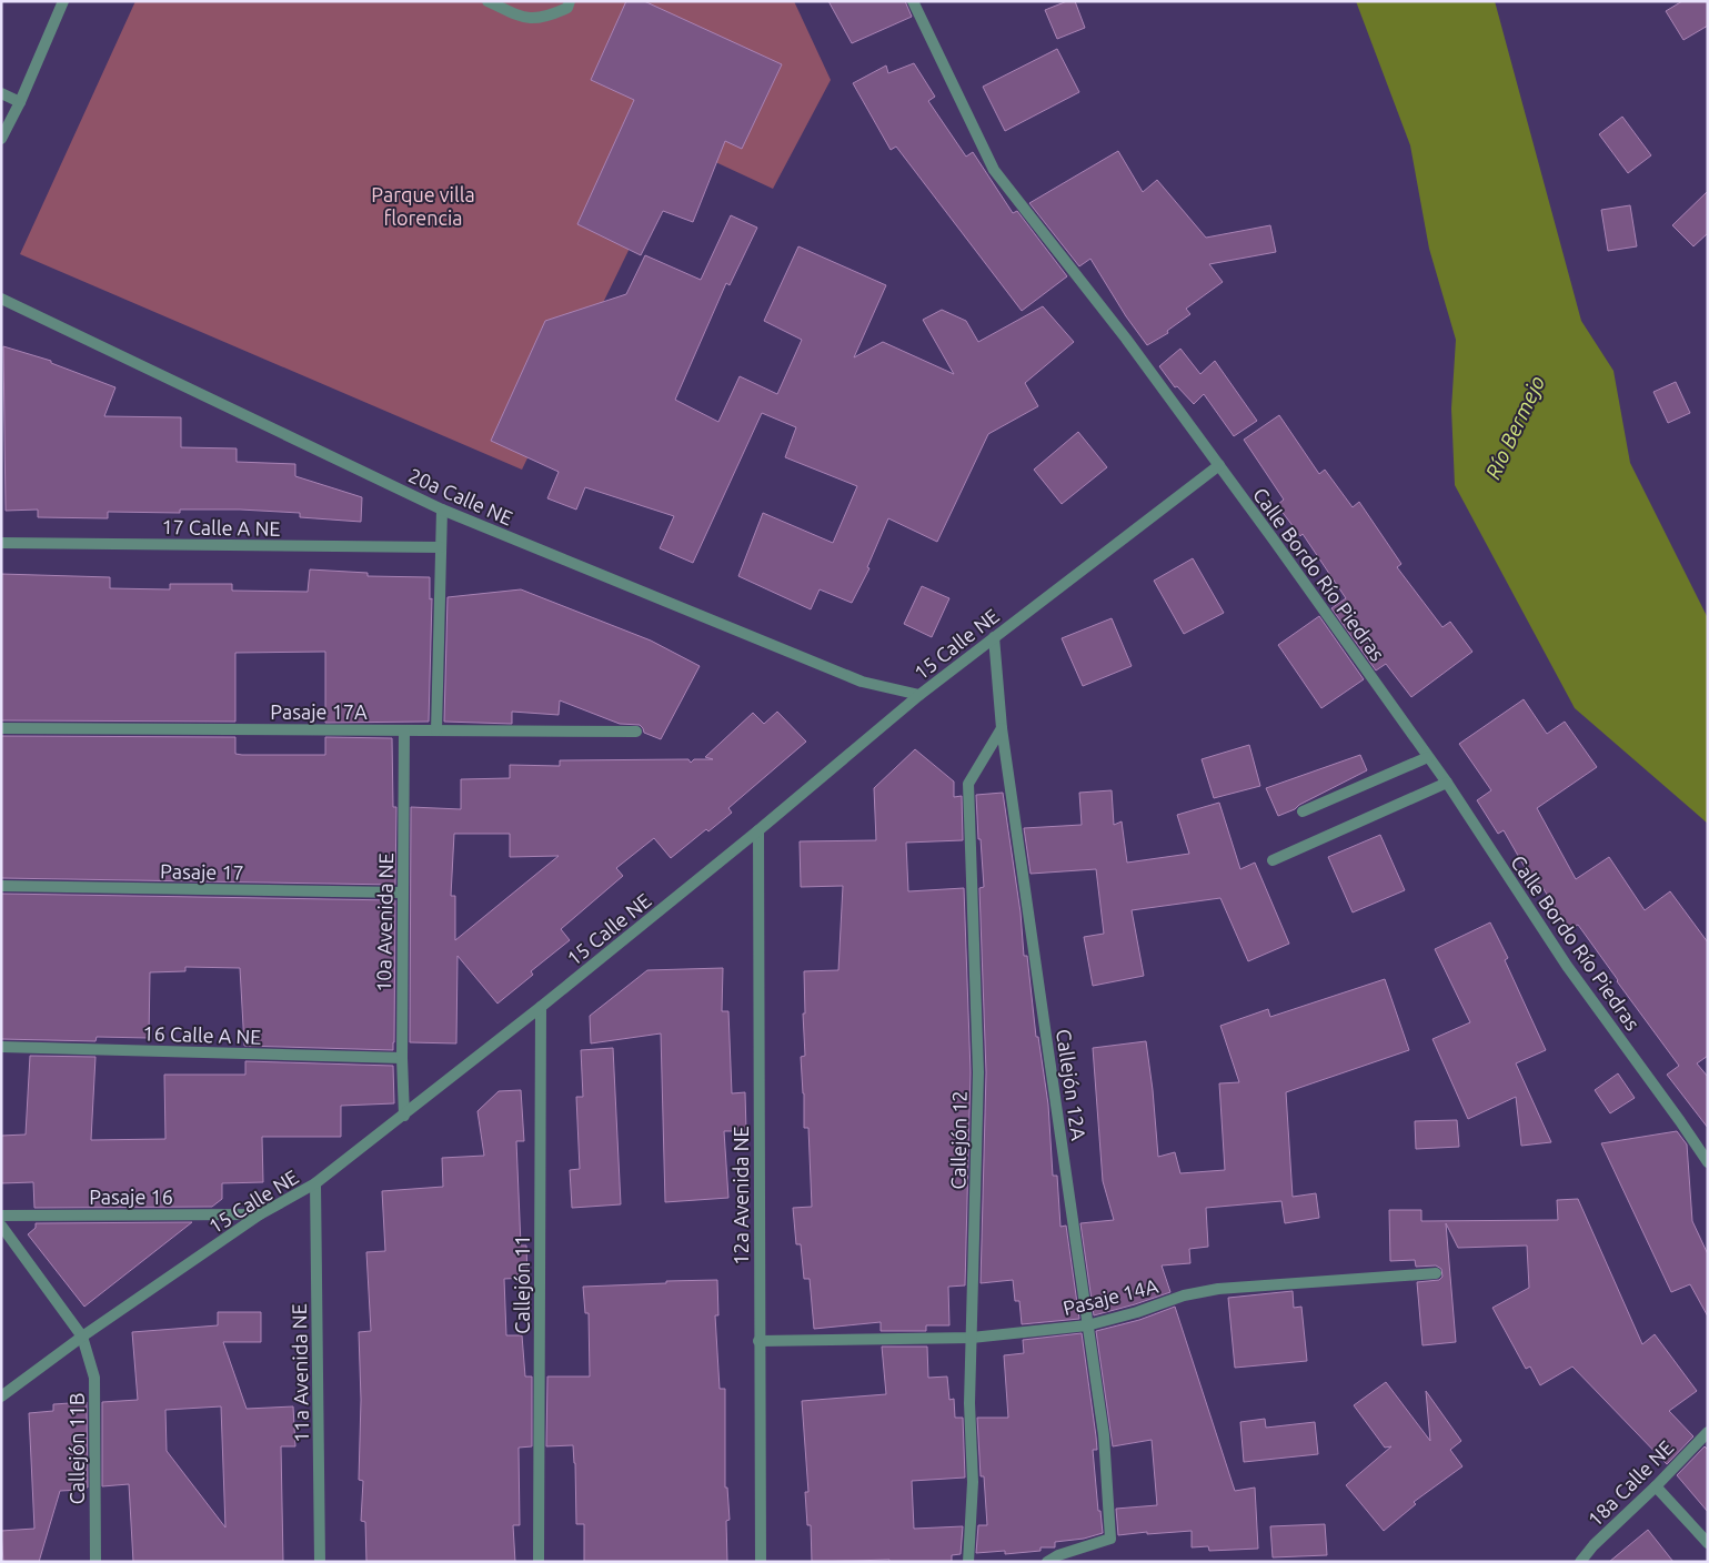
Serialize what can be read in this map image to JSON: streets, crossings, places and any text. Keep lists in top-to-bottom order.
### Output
{
  "streets": {
    "street": [
      "20a Calle NE",
      "17 Calle A NE",
      "Calle Bordo Río Piedras",
      "15 Calle NE",
      "Pasaje 17A",
      "Pasaje 17",
      "10a Avenida NE",
      "16 Calle A NE",
      "Callejón 12A",
      "Callejón 12",
      "12a Avenida NE",
      "Pasaje 16",
      "Callejón 11",
      "Pasaje 14A",
      "11a Avenida NE",
      "Callejón 11B",
      "18a Calle NE"
    ]
  },
  "crossings": [
    ["20a Calle NE", "15 Calle NE"],
    ["Calle Bordo Río Piedras", "15 Calle NE"],
    ["15 Calle NE", "10a Avenida NE"],
    ["15 Calle NE", "Callejón 12A"],
    ["15 Calle NE", "12a Avenida NE"],
    ["15 Calle NE", "Pasaje 16"],
    ["15 Calle NE", "Callejón 11"],
    ["15 Calle NE", "11a Avenida NE"],
    ["15 Calle NE", "Callejón 11B"],
    ["Pasaje 17A", "10a Avenida NE"],
    ["Pasaje 17", "10a Avenida NE"],
    ["10a Avenida NE", "16 Calle A NE"],
    ["Callejón 12A", "Callejón 12"],
    ["Callejón 12A", "Pasaje 14A"],
    ["Callejón 12", "Pasaje 14A"],
    ["12a Avenida NE", "Pasaje 14A"]
  ],
  "water": ["Río Bermejo"],
  "parks": ["Parque villa florencia"]
}
